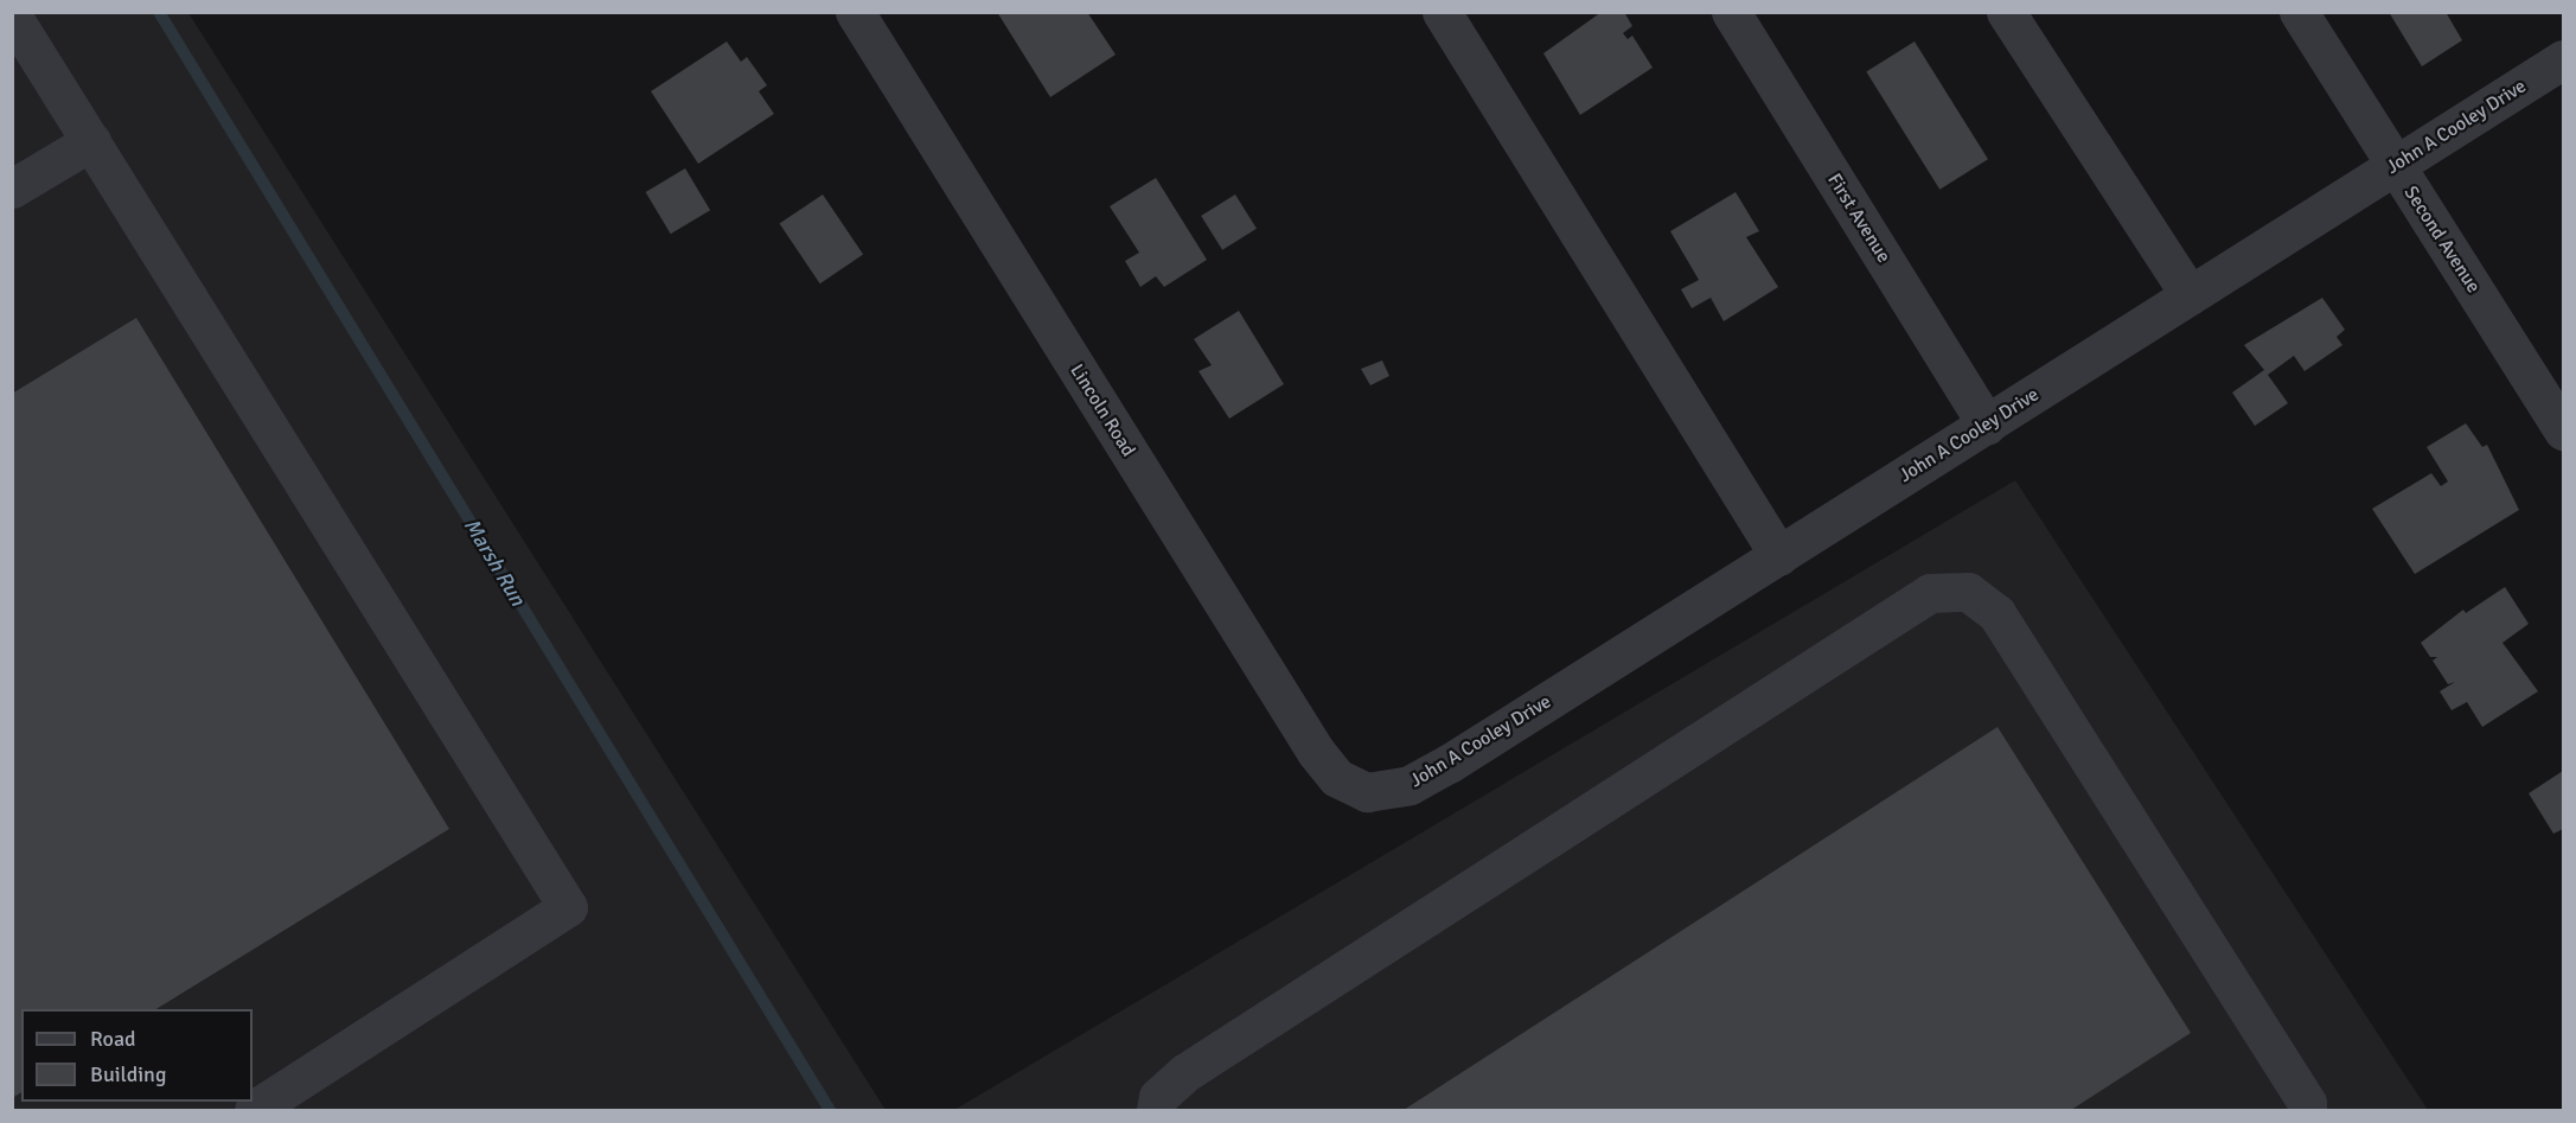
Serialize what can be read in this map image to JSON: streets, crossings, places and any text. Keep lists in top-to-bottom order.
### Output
{
  "streets": {
    "street": [
      "John A Cooley Drive",
      "First Avenue",
      "Second Avenue",
      "Lincoln Road"
    ]
  },
  "crossings": [
    ["John A Cooley Drive", "First Avenue"],
    ["John A Cooley Drive", "Second Avenue"],
    ["John A Cooley Drive", "Lincoln Road"]
  ],
  "water": ["Marsh Run"],
  "legend": ["Road", "Building"]
}
